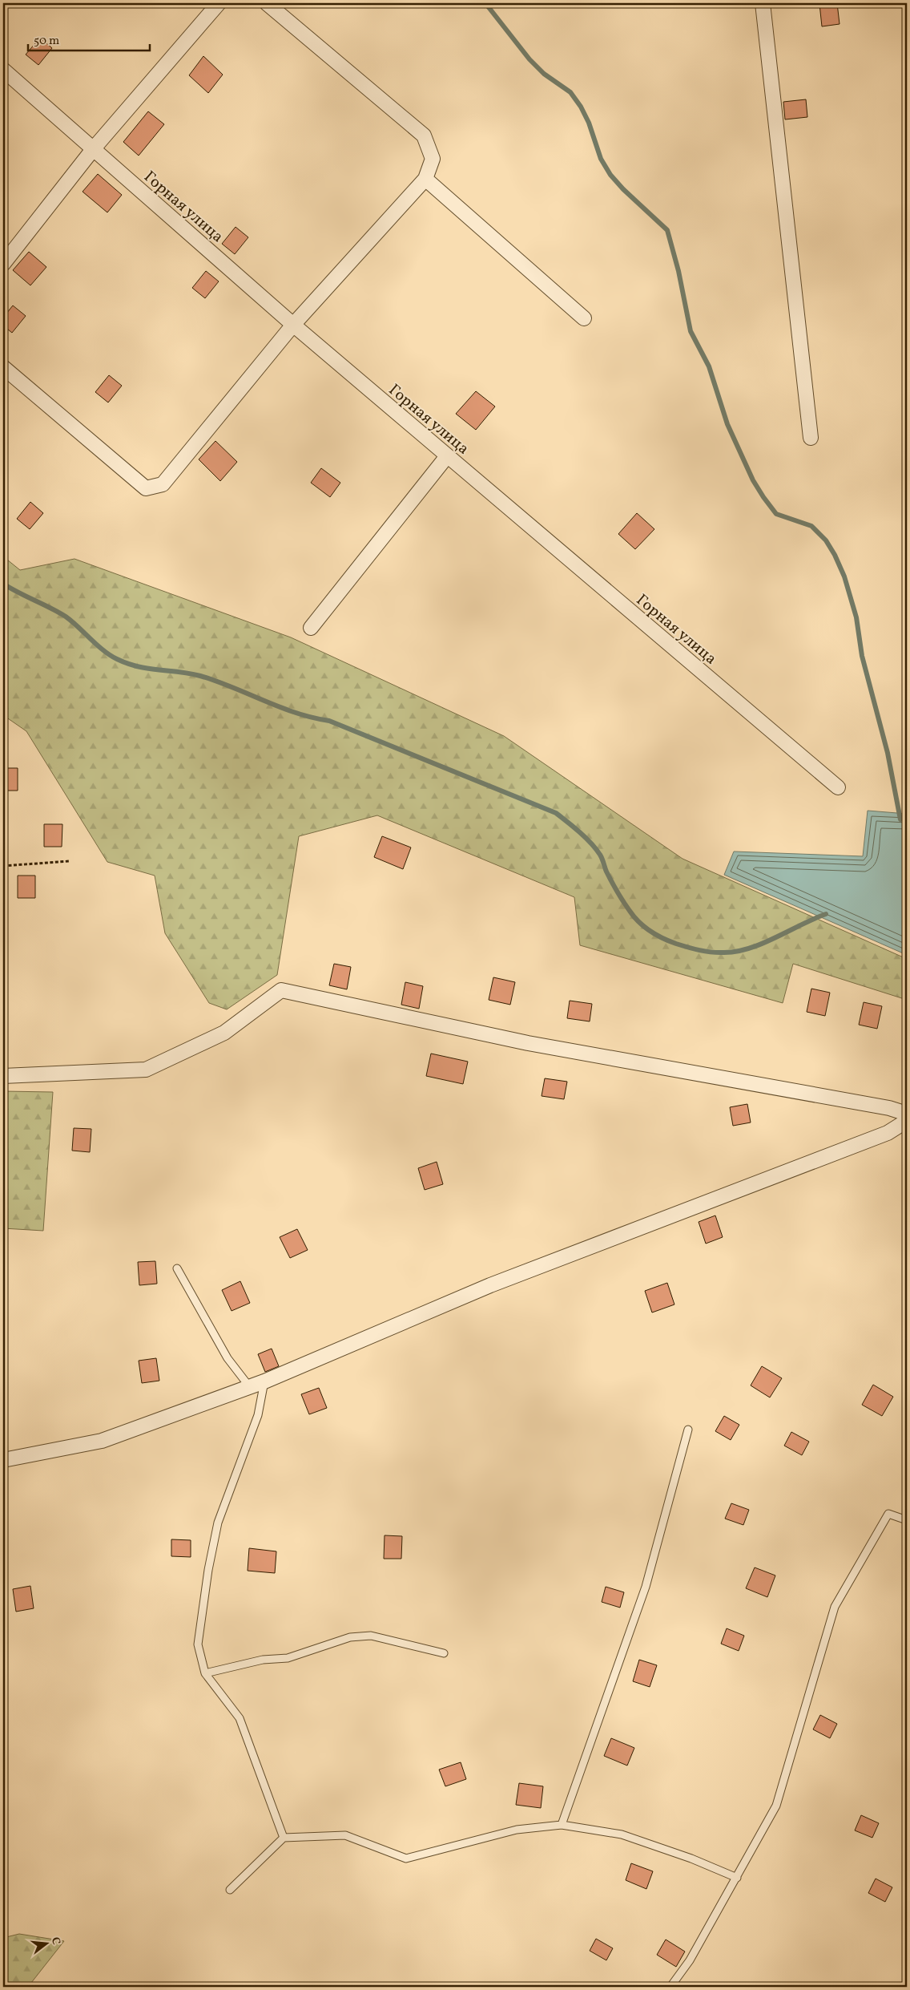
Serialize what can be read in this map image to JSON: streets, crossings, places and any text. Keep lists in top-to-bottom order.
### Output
{
  "streets": {
    "street": ["Горная улица"]
  },
  "scale_bar": "50 m",
  "north": "right"
}
